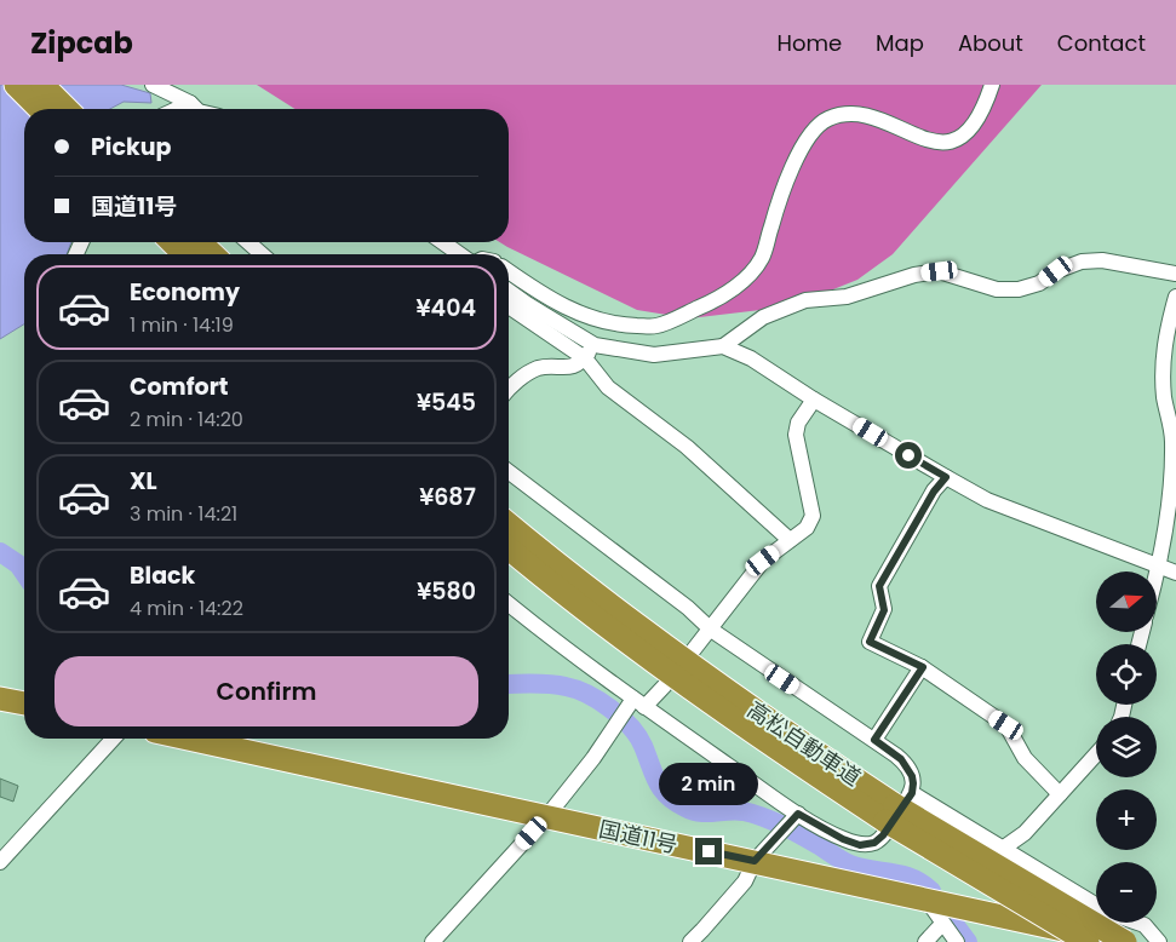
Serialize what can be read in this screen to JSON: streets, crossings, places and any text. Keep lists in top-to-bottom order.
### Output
{
  "streets": {
    "highway": ["高松自動車道", "国道11号"]
  },
  "crossings": [
    ["高松自動車道", "国道11号"]
  ],
  "north": "right",
  "page": {
    "header": "Zipcab",
    "nav": [
      "Home",
      "Map",
      "About",
      "Contact"
    ],
    "banner": ["Pickup", "国道11号"],
    "list": [
      {
        "name": "Economy",
        "note": "1 min · 14:19",
        "value": "¥404"
      },
      {
        "name": "Comfort",
        "note": "2 min · 14:20",
        "value": "¥545"
      },
      {
        "name": "XL",
        "note": "3 min · 14:21",
        "value": "¥687"
      },
      {
        "name": "Black",
        "note": "4 min · 14:22",
        "value": "¥580"
      }
    ],
    "map_buttons": ["+", "−"],
    "buttons": "Confirm",
    "bubble": "2 min"
  }
}
